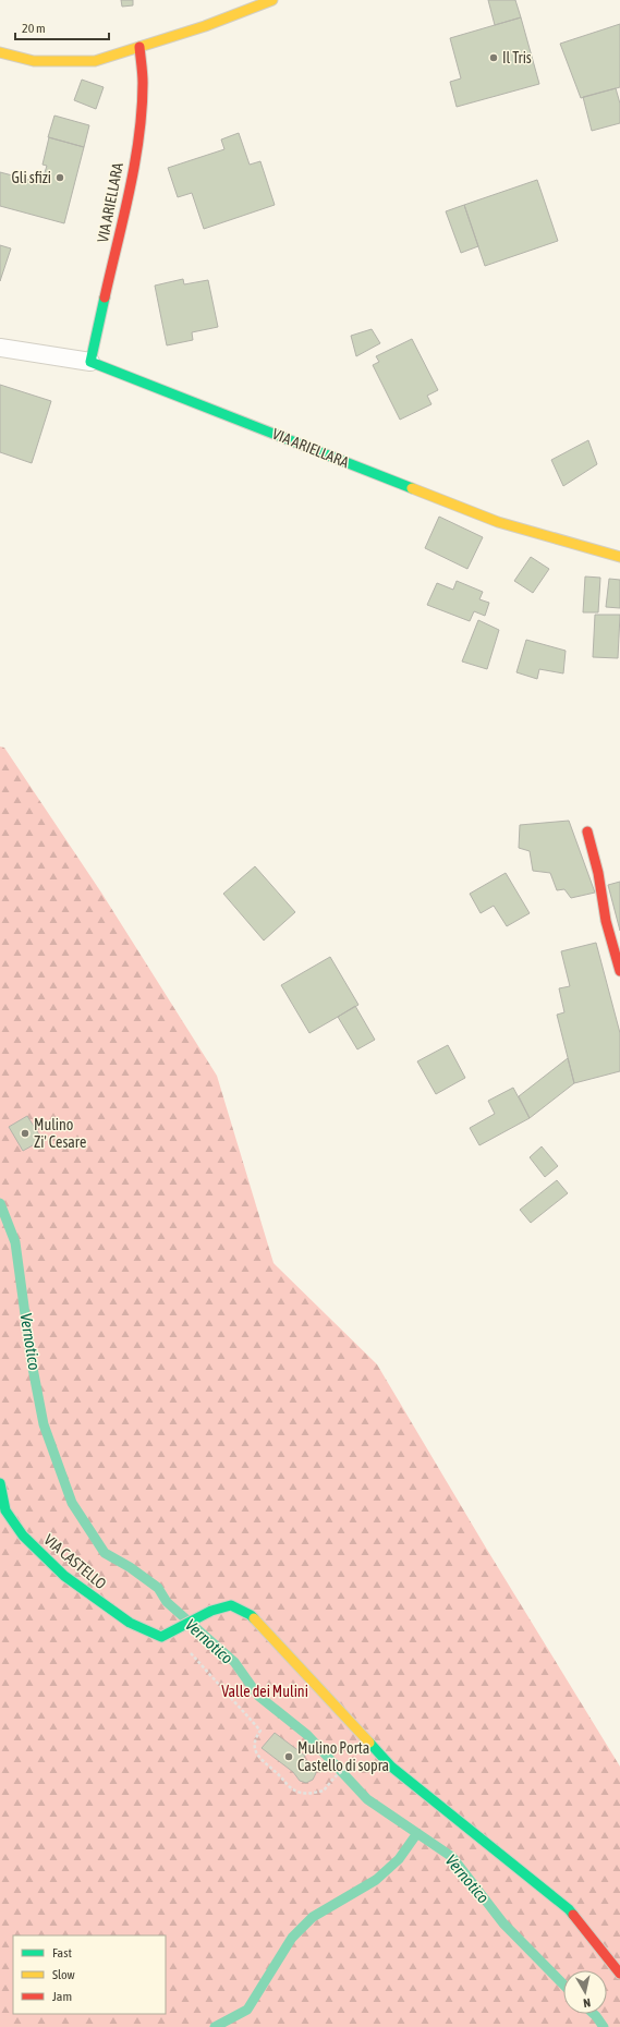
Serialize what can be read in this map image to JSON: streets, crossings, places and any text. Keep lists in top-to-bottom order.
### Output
{
  "streets": {
    "street": ["VIA ARIELLARA", "VIA CASTELLO"]
  },
  "water": ["Vernotico"],
  "parks": ["Valle dei Mulini"],
  "places": [
    "Il Tris",
    "Gli sfizi",
    "Mulino Zi' Cesare",
    "Mulino Porta Castello di sopra"
  ],
  "legend": ["Fast", "Slow", "Jam"],
  "scale_bar": "20 m",
  "north": "bottom"
}
